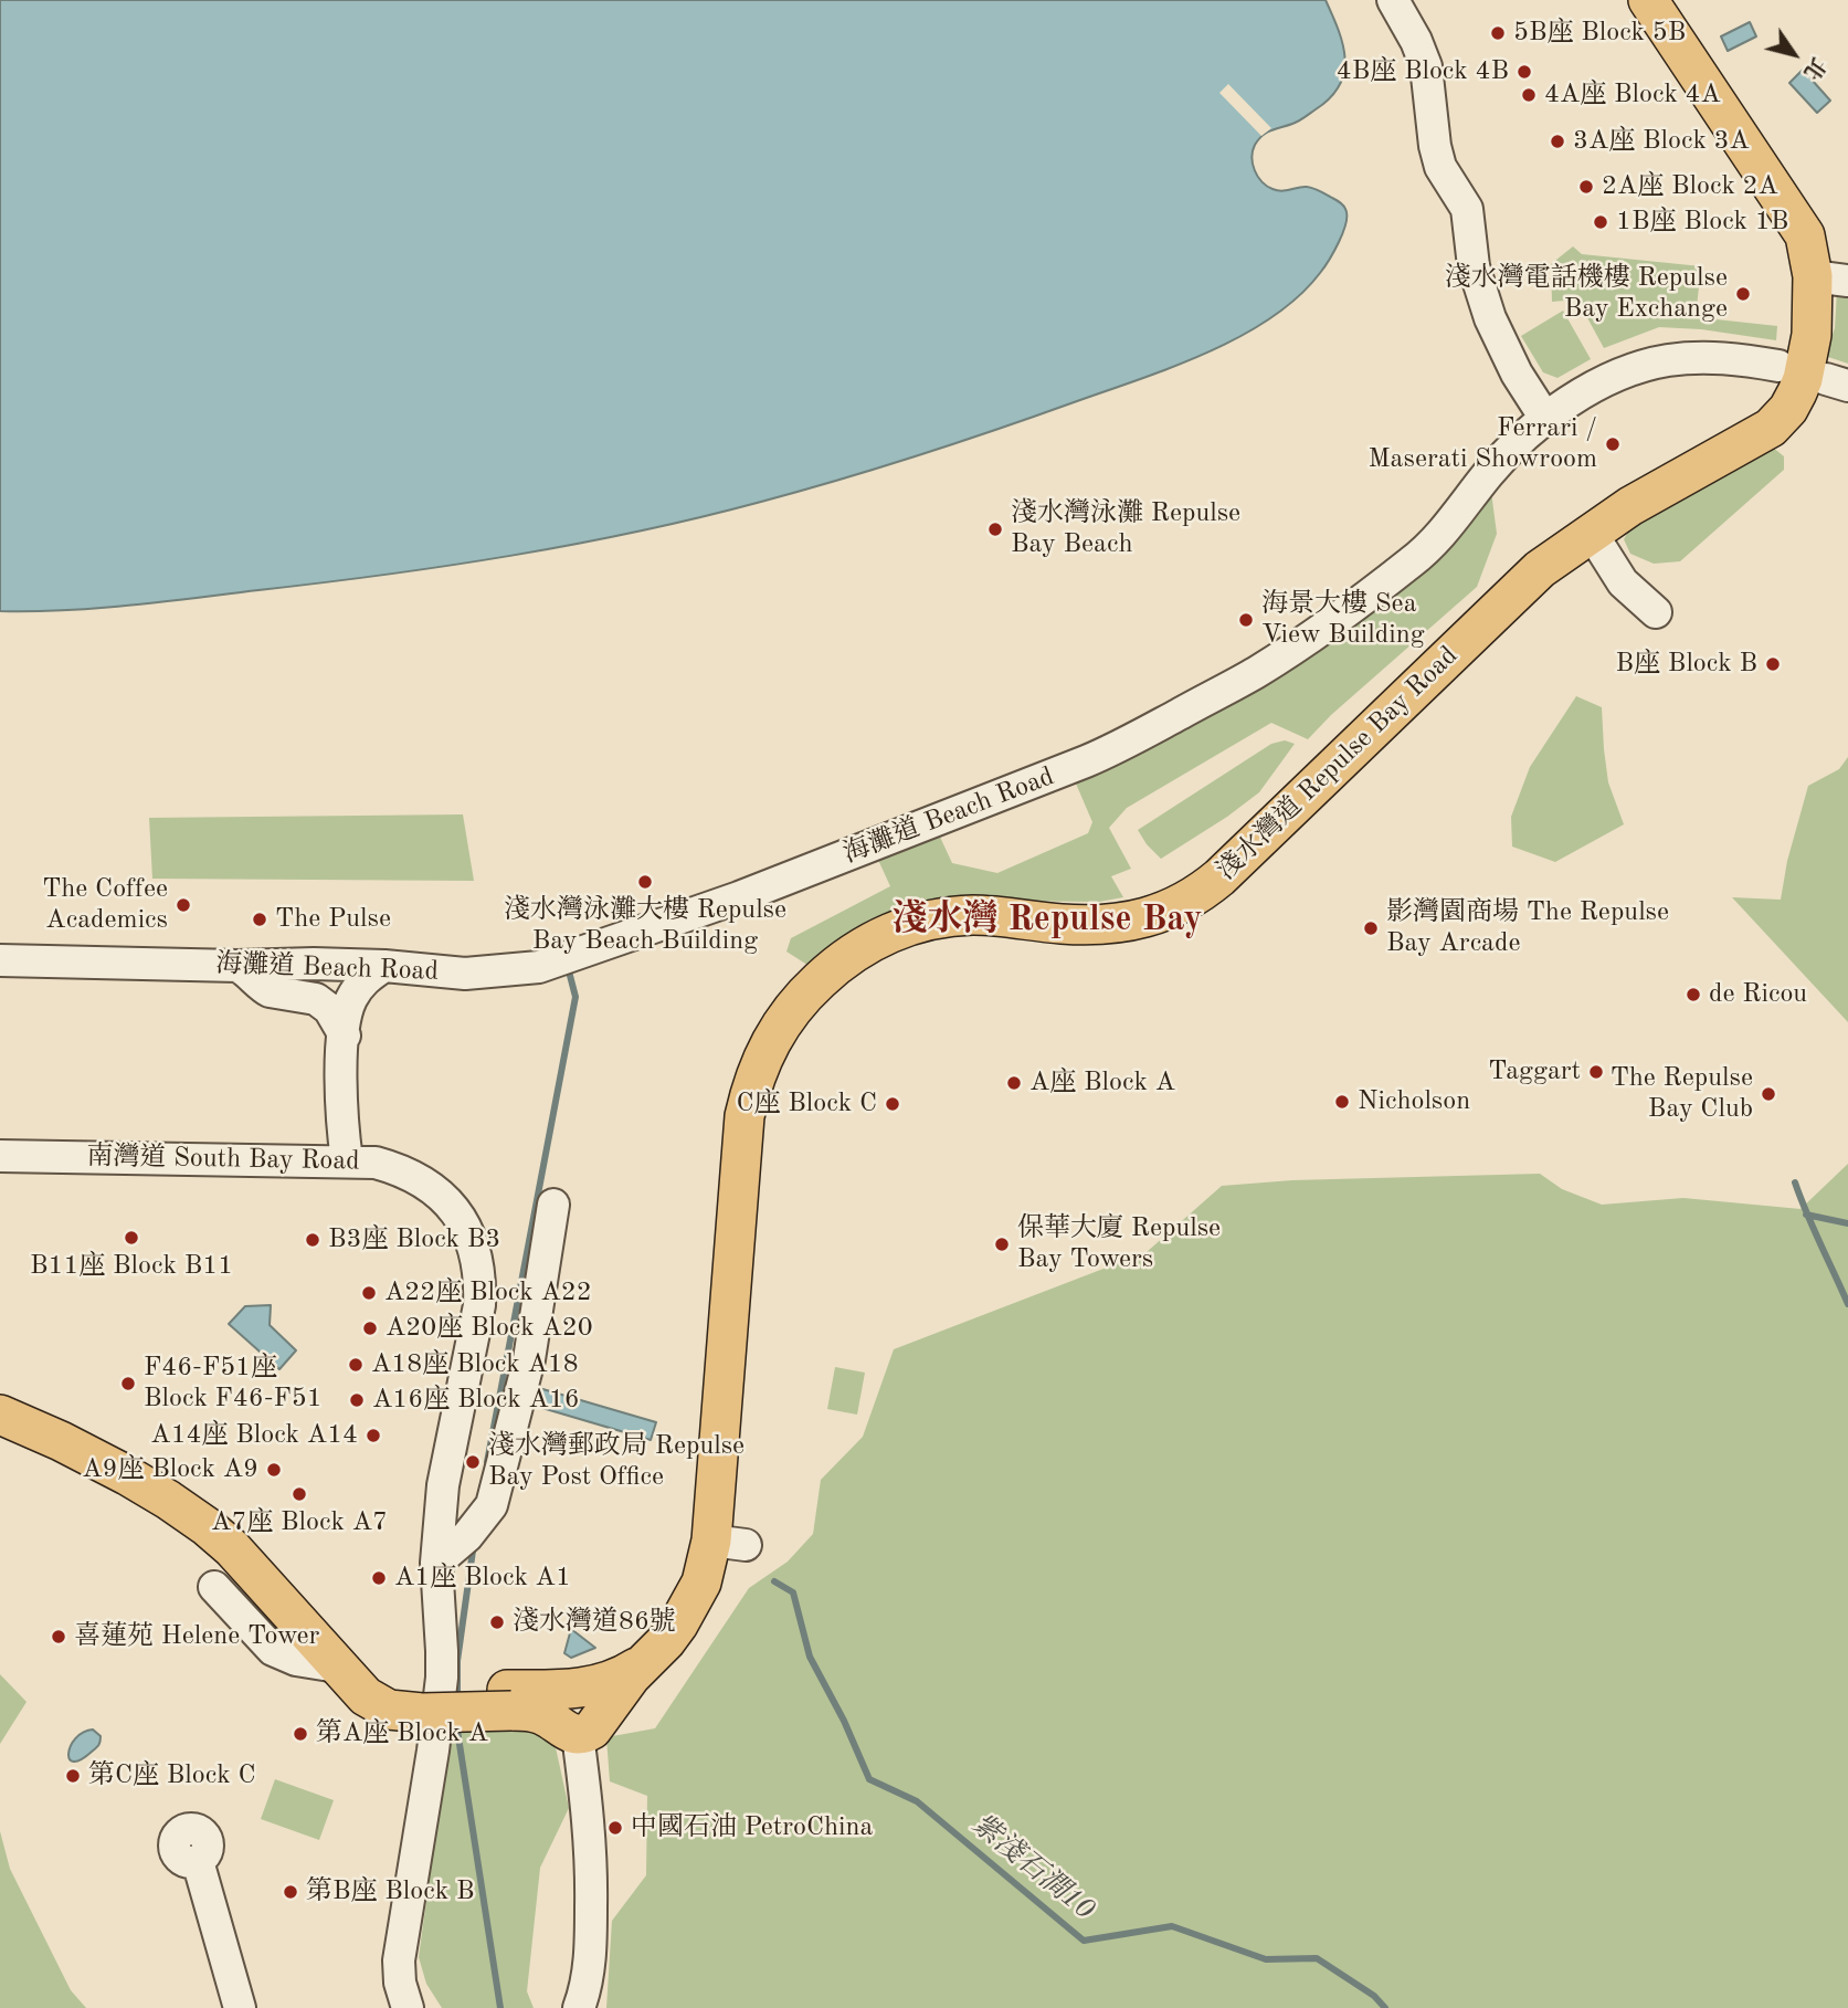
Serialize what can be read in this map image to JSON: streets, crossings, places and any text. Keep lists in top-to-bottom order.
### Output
{
  "streets": {
    "main road": ["淺水灣道 Repulse Bay Road"],
    "street": ["海灘道 Beach Road", "南灣道 South Bay Road"]
  },
  "districts": ["淺水灣 Repulse Bay"],
  "water": ["紫淺石澗10"],
  "places": [
    "5B座 Block 5B",
    "4B座 Block 4B",
    "4A座 Block 4A",
    "3A座 Block 3A",
    "2A座 Block 2A",
    "1B座 Block 1B",
    "淺水灣電話機樓 Repulse Bay Exchange",
    "Ferrari / Maserati Showroom",
    "淺水灣泳灘 Repulse Bay Beach",
    "海景大樓 Sea View Building",
    "B座 Block B",
    "淺水灣泳灘大樓 Repulse Bay Beach Building",
    "The Coffee Academics",
    "The Pulse",
    "影灣園商場 The Repulse Bay Arcade",
    "de Ricou",
    "Taggart",
    "A座 Block A",
    "The Repulse Bay Club",
    "Nicholson",
    "C座 Block C",
    "B11座 Block B11",
    "B3座 Block B3",
    "保華大廈 Repulse Bay Towers",
    "A22座 Block A22",
    "A20座 Block A20",
    "A18座 Block A18",
    "F46-F51座 Block F46-F51",
    "A16座 Block A16",
    "A14座 Block A14",
    "淺水灣郵政局 Repulse Bay Post Office",
    "A9座 Block A9",
    "A7座 Block A7",
    "A1座 Block A1",
    "淺水灣道86號",
    "喜蓮苑 Helene Tower",
    "第A座 Block A",
    "第C座 Block C",
    "中國石油 PetroChina",
    "第B座 Block B"
  ],
  "north": "bottom right"
}
